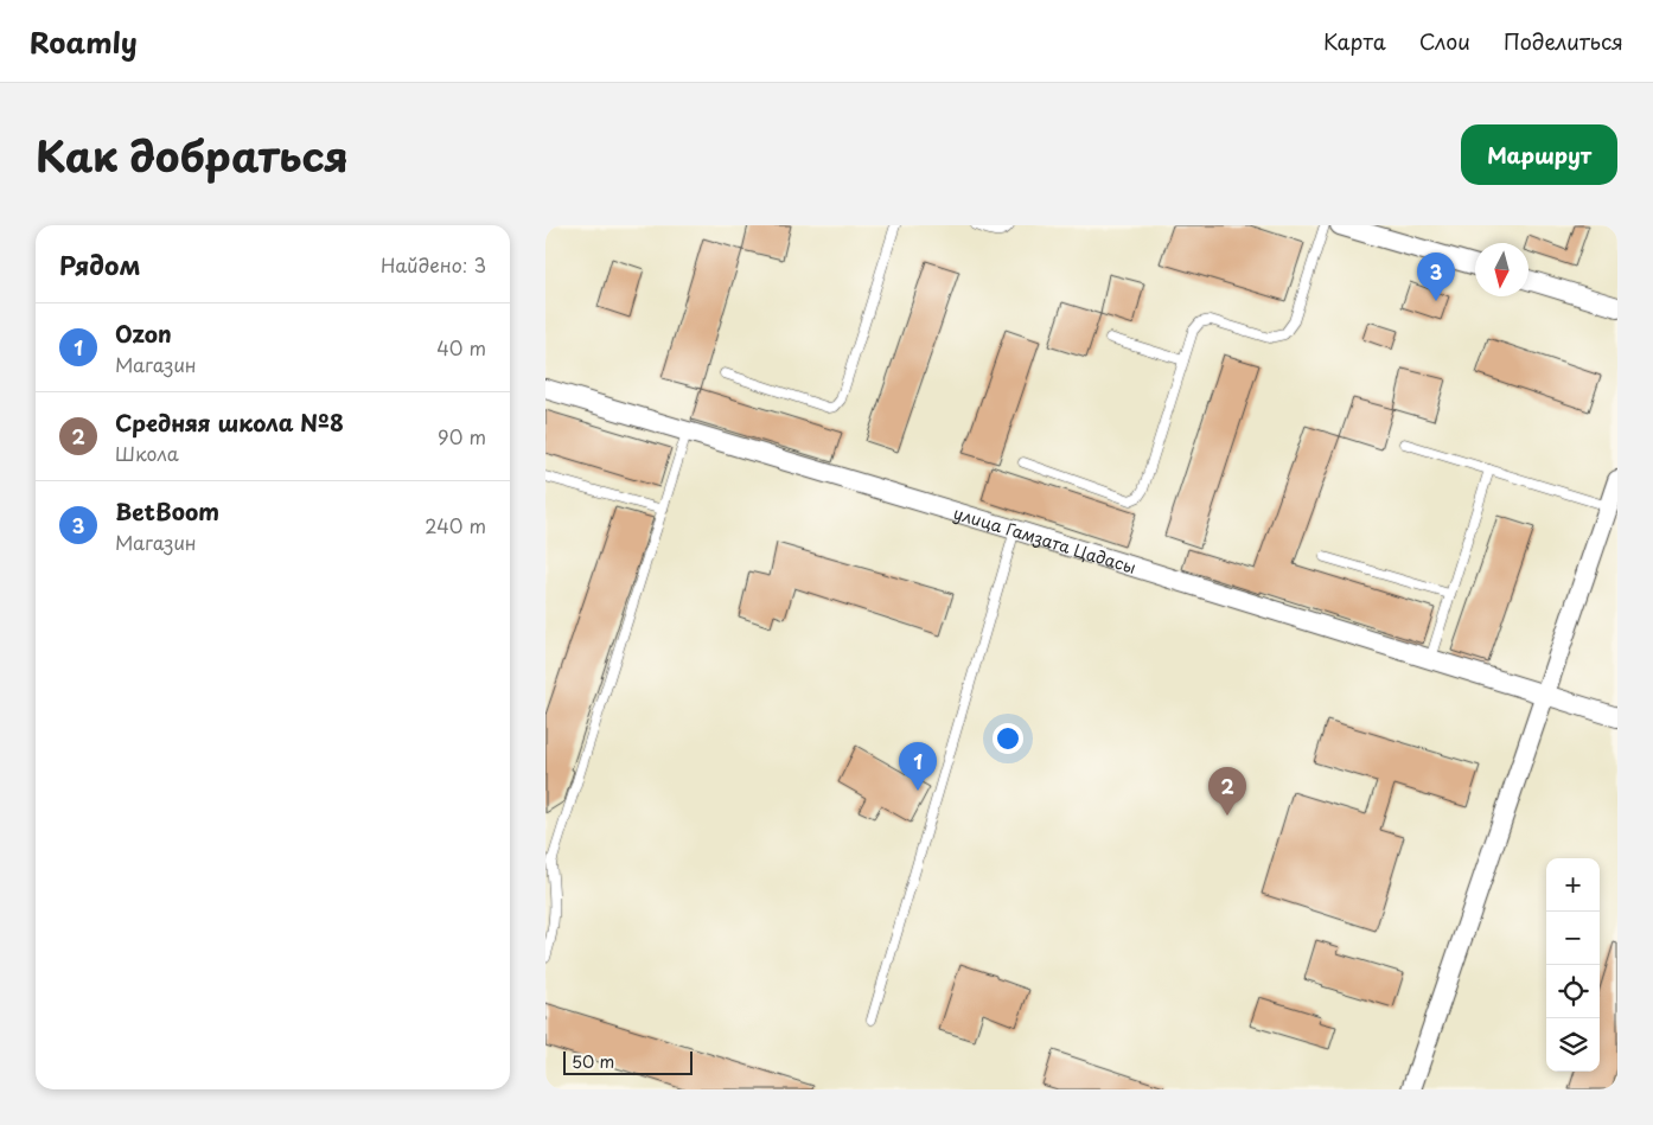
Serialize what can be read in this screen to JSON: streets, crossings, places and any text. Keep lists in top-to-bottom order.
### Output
{
  "streets": {
    "street": ["улица Гамзата Цадасы"]
  },
  "scale_bar": "50 m",
  "north": "bottom",
  "page": {
    "header": "Roamly",
    "nav": ["Карта", "Слои", "Поделиться"],
    "title": "Как добраться",
    "buttons": "Маршрут",
    "heading": ["Рядом", "Найдено: 3"],
    "pins": ["3", "1", "2"],
    "list": [
      {
        "mark": "1",
        "name": "Ozon",
        "note": "Магазин",
        "value": "40 m"
      },
      {
        "mark": "2",
        "name": "Средняя школа №8",
        "note": "Школа",
        "value": "90 m"
      },
      {
        "mark": "3",
        "name": "BetBoom",
        "note": "Магазин",
        "value": "240 m"
      }
    ],
    "map_buttons": ["+", "−"],
    "scale": "50 m"
  }
}
